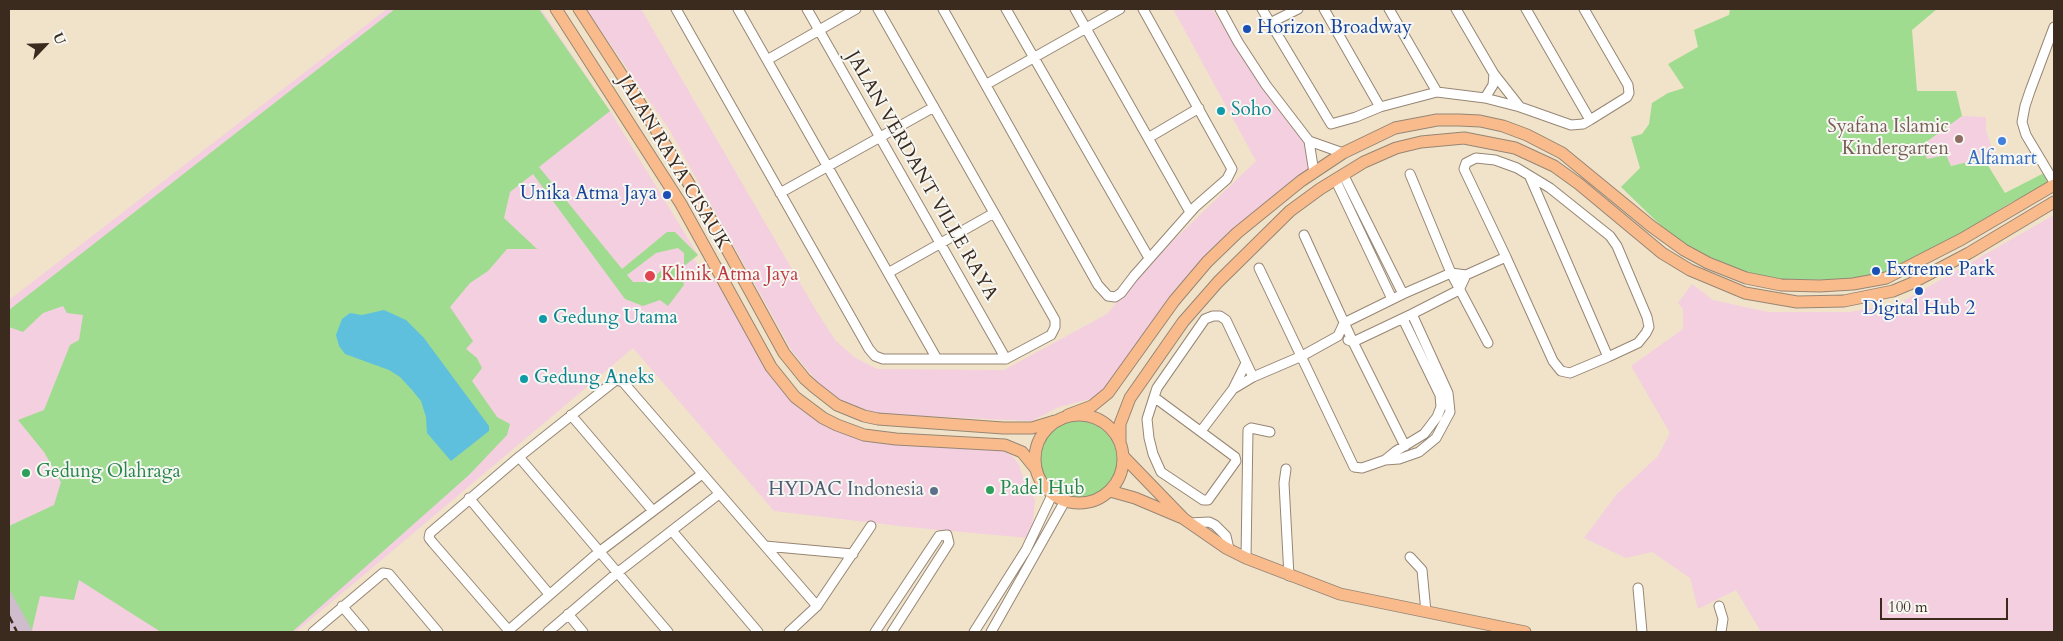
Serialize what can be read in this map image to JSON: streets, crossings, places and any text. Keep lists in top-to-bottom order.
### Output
{
  "streets": {
    "main road": ["JALAN RAYA CISAUK"],
    "street": ["JALAN VERDANT VILLE RAYA"]
  },
  "places": [
    "Horizon Broadway",
    "Soho",
    "Syafana Islamic Kindergarten",
    "Alfamart",
    "Unika Atma Jaya",
    "Extreme Park",
    "Klinik Atma Jaya",
    "Digital Hub 2",
    "Gedung Utama",
    "Gedung Aneks",
    "Gedung Olahraga",
    "Padel Hub",
    "HYDAC Indonesia"
  ],
  "scale_bar": "100 m",
  "north": "top right"
}
